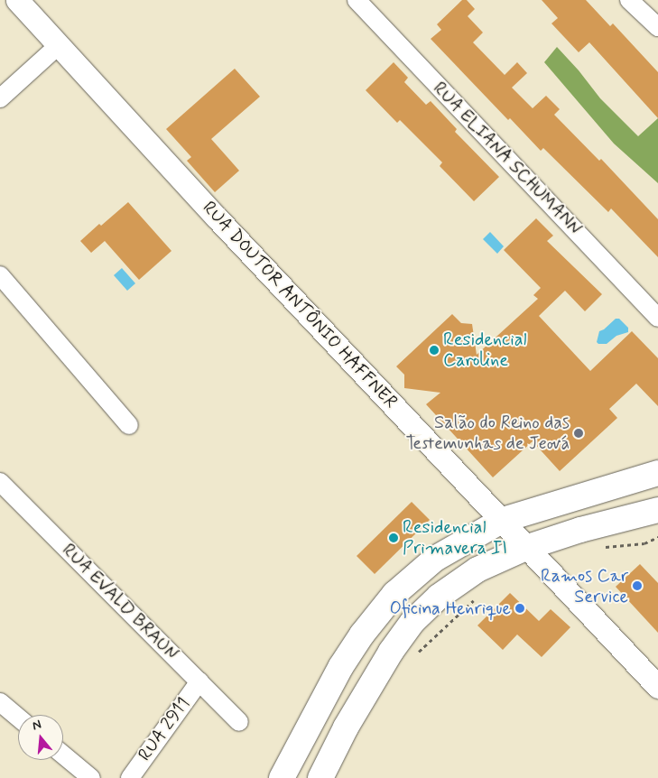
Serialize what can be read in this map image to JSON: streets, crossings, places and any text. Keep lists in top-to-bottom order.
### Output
{
  "streets": {
    "street": [
      "RUA ELIANA SCHUMANN",
      "RUA DOUTOR ANTÔNIO HAFFNER",
      "RUA EVALD BRAUN",
      "RUA 2911"
    ]
  },
  "crossings": [
    ["RUA EVALD BRAUN", "RUA 2911"]
  ],
  "places": [
    "Residencial Caroline",
    "Salão do Reino das Testemunhas de Jeová",
    "Residencial Primavera II",
    "Ramos Car Service",
    "Oficina Henrique"
  ],
  "north": "top"
}
